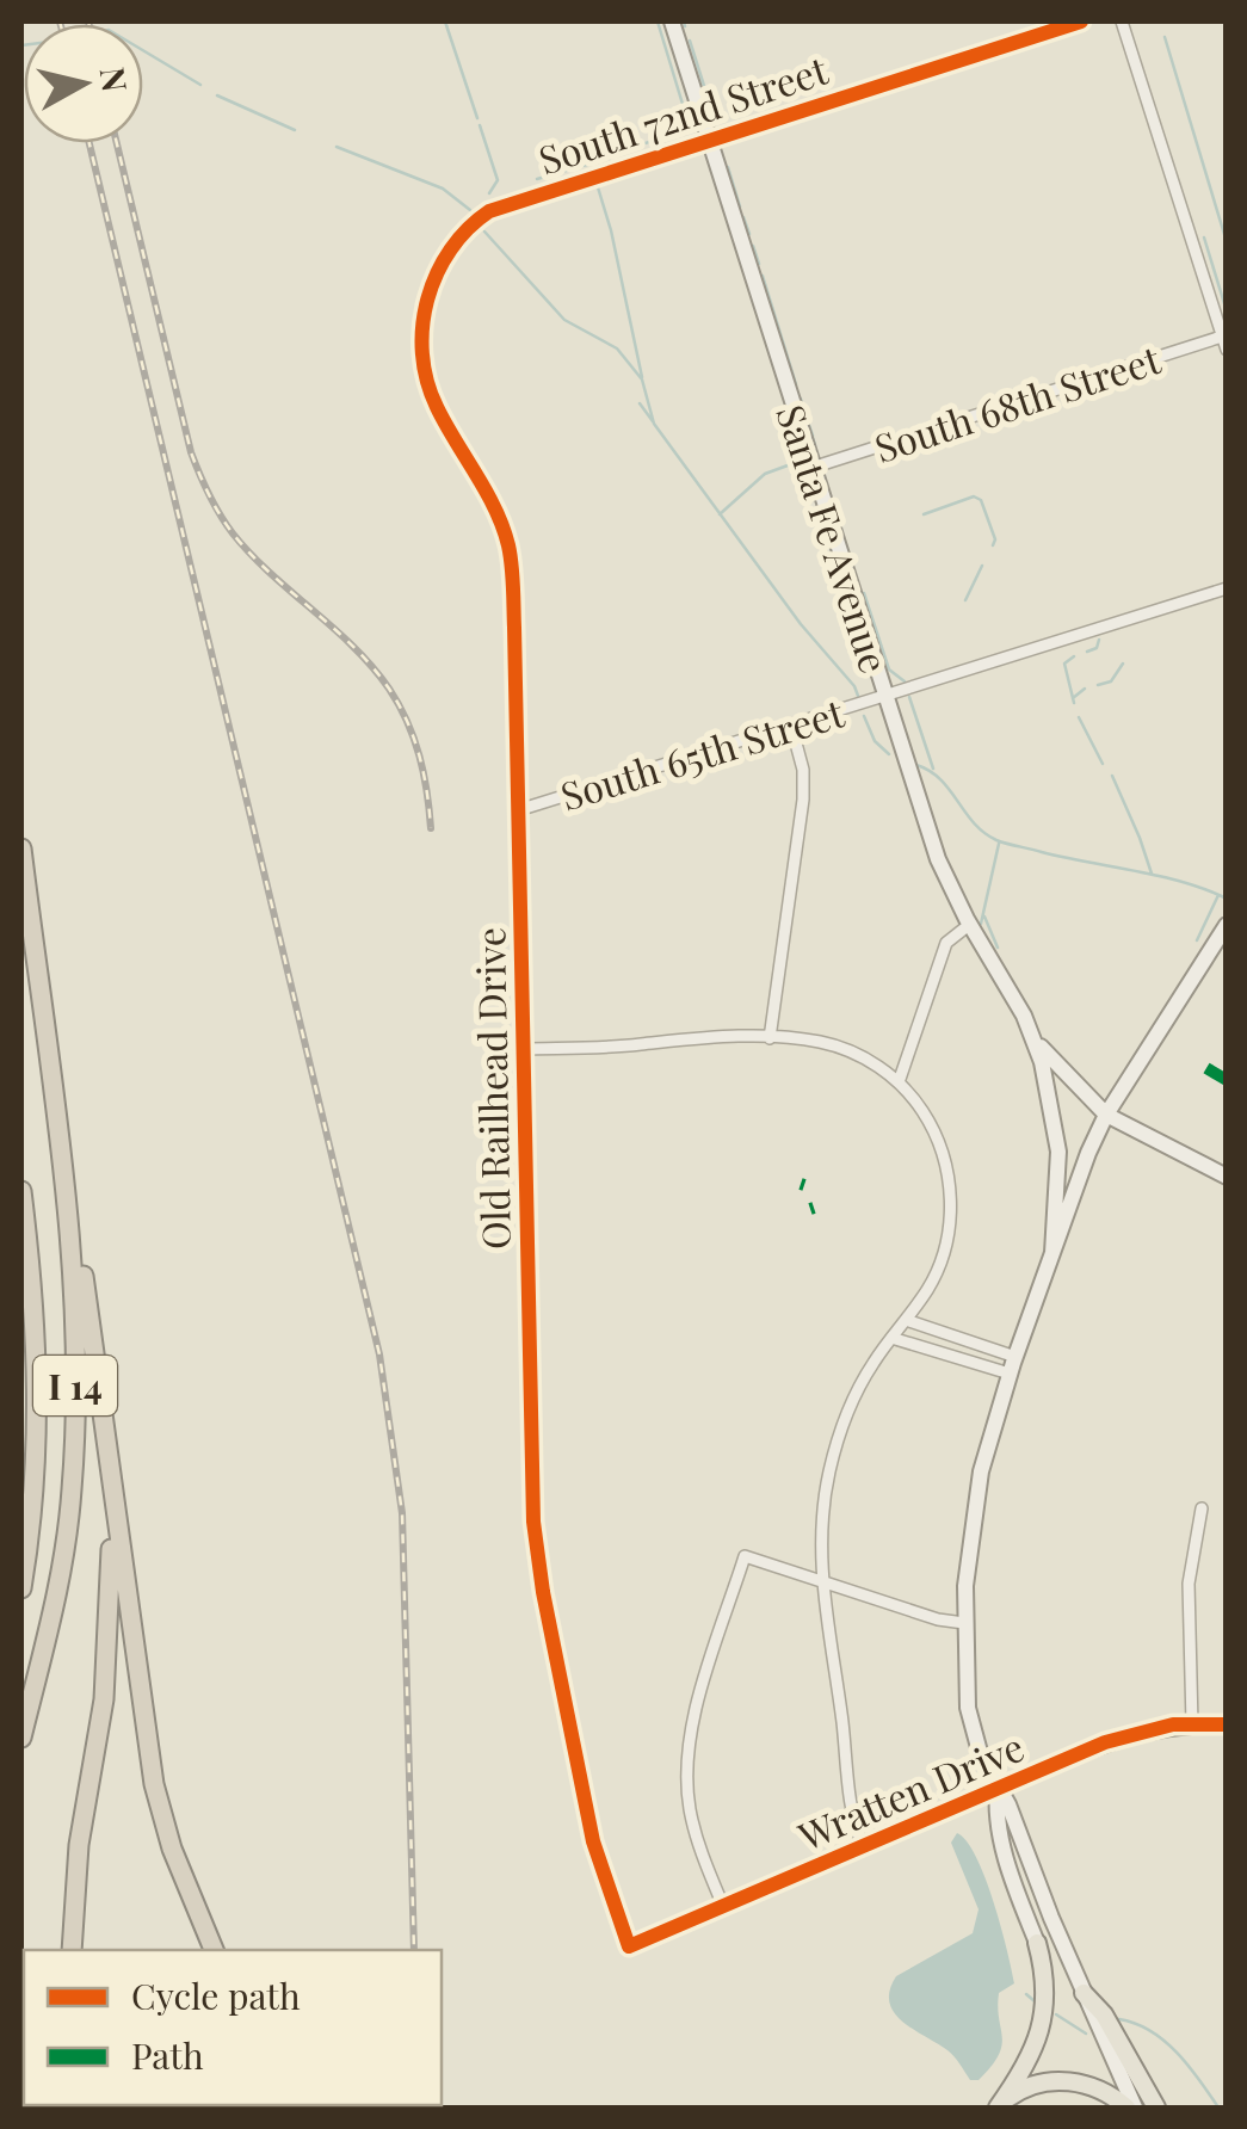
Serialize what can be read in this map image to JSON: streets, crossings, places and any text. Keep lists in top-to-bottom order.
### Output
{
  "streets": {
    "highway": ["I 14"],
    "street": [
      "South 72nd Street",
      "South 68th Street",
      "Santa Fe Avenue",
      "South 65th Street",
      "Old Railhead Drive",
      "Wratten Drive"
    ]
  },
  "crossings": [
    ["South 72nd Street", "Santa Fe Avenue"],
    ["South 72nd Street", "Old Railhead Drive"],
    ["South 68th Street", "Santa Fe Avenue"],
    ["Santa Fe Avenue", "South 65th Street"],
    ["South 65th Street", "Old Railhead Drive"],
    ["Old Railhead Drive", "Wratten Drive"]
  ],
  "legend": ["Cycle path", "Path"],
  "north": "right"
}
